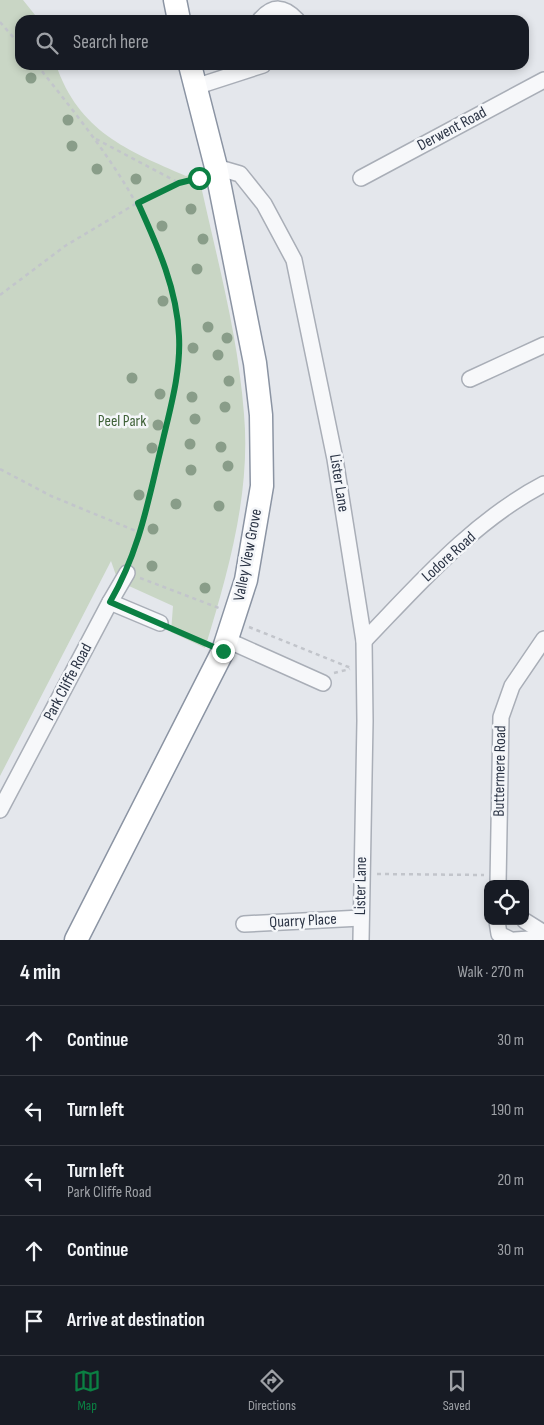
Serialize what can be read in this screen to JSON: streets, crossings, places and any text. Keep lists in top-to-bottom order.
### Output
{
  "streets": {
    "highway": ["Valley View Grove"],
    "street": [
      "Derwent Road",
      "Lister Lane",
      "Lodore Road",
      "Park Cliffe Road",
      "Buttermere Road",
      "Quarry Place"
    ]
  },
  "crossings": [
    ["Lister Lane", "Valley View Grove"],
    ["Lister Lane", "Lodore Road"],
    ["Lister Lane", "Quarry Place"]
  ],
  "parks": ["Peel Park"],
  "page": {
    "search": "Search here",
    "heading": ["4 min", "Walk · 270 m"],
    "list": [
      ["Continue", "30 m"],
      ["Turn left", "190 m"],
      ["Turn left", "Park Cliffe Road", "20 m"],
      ["Continue", "30 m"],
      "Arrive at destination"
    ],
    "nav": ["Map", "Directions", "Saved"]
  }
}
